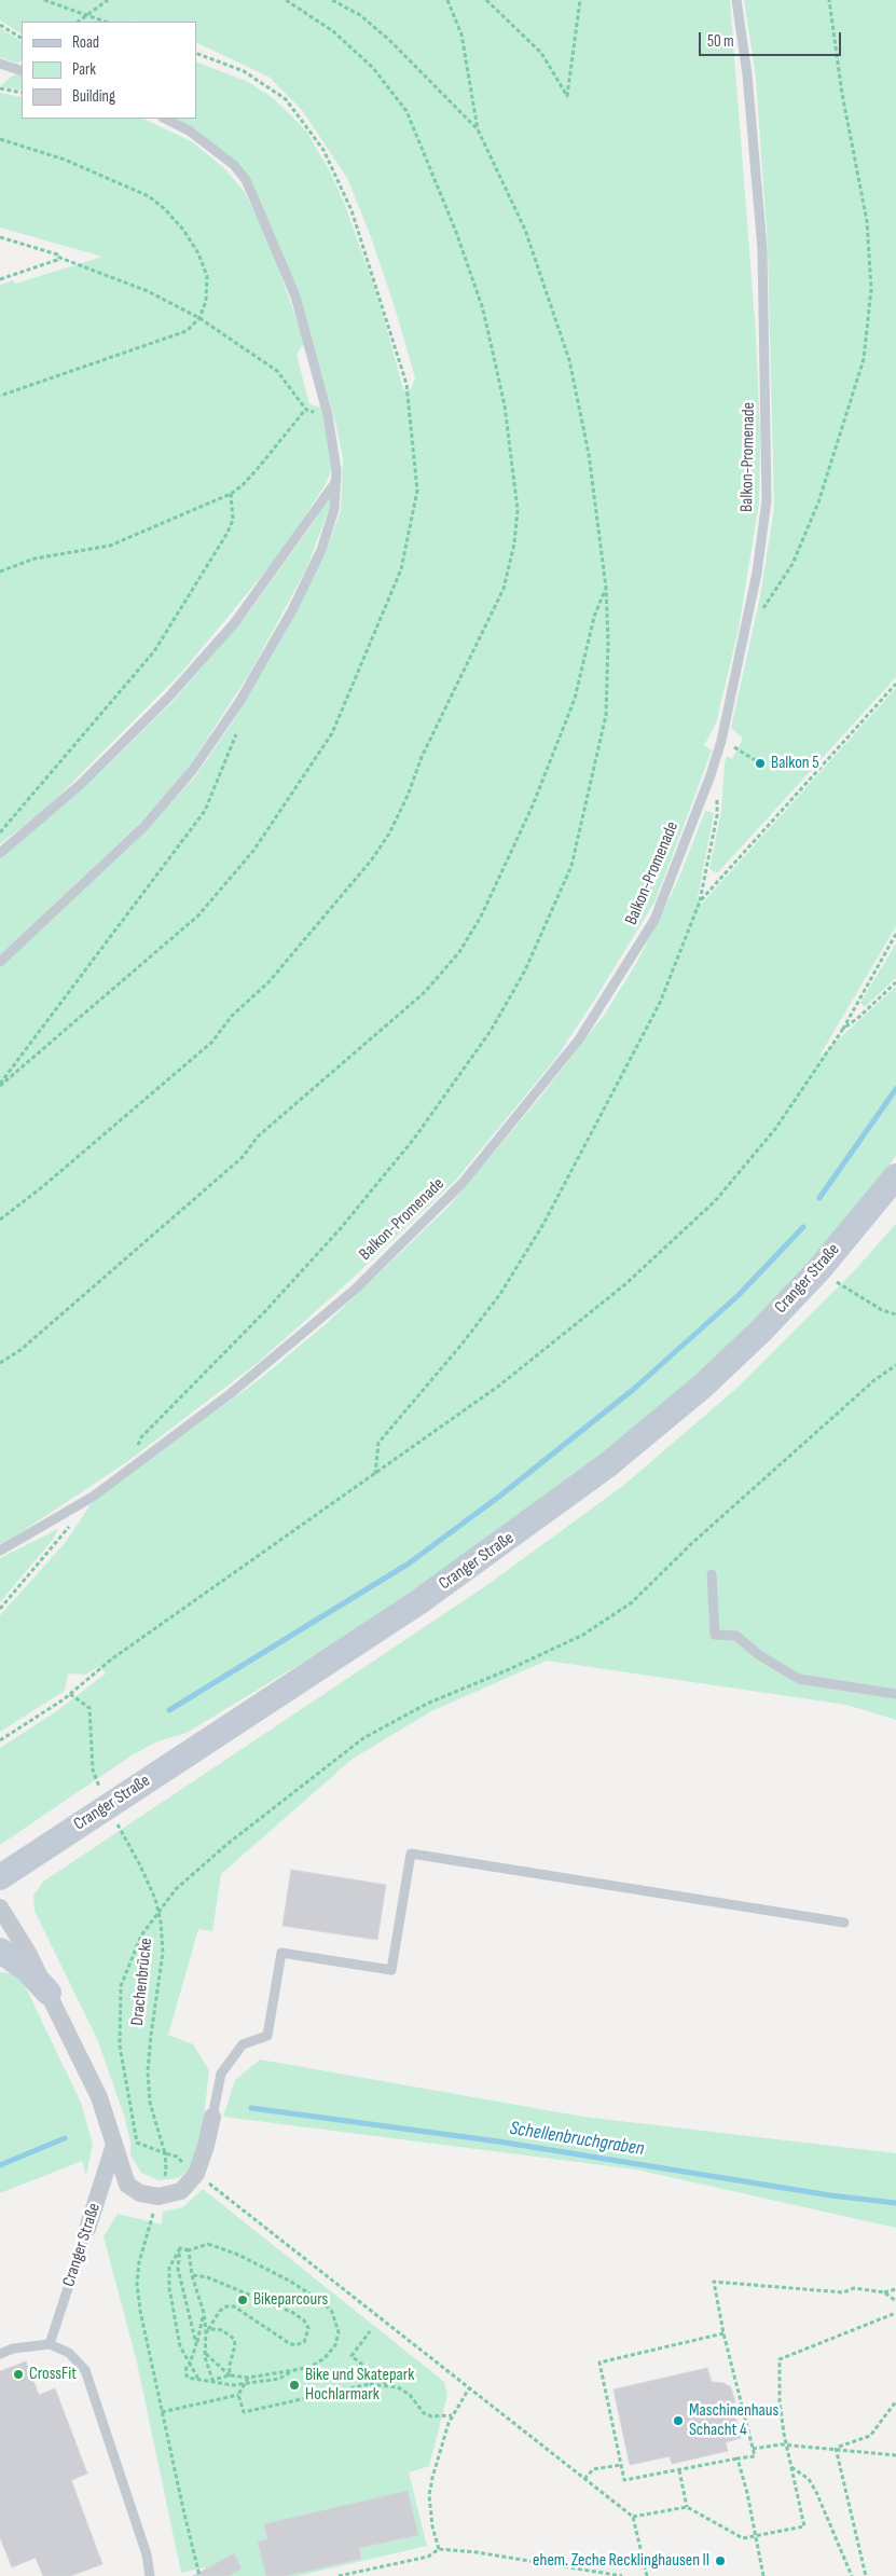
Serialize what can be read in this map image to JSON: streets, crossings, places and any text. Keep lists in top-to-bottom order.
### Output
{
  "streets": {
    "main road": ["Cranger Straße"],
    "lane": ["Balkon-Promenade"],
    "path": ["Drachenbrücke"]
  },
  "water": ["Schellenbruchgraben"],
  "places": [
    "Balkon 5",
    "Bikeparcours",
    "CrossFit",
    "Bike und Skatepark Hochlarmark",
    "Maschinenhaus Schacht 4",
    "ehem. Zeche Recklinghausen II"
  ],
  "legend": ["Road", "Park", "Building"],
  "scale_bar": "50 m"
}
